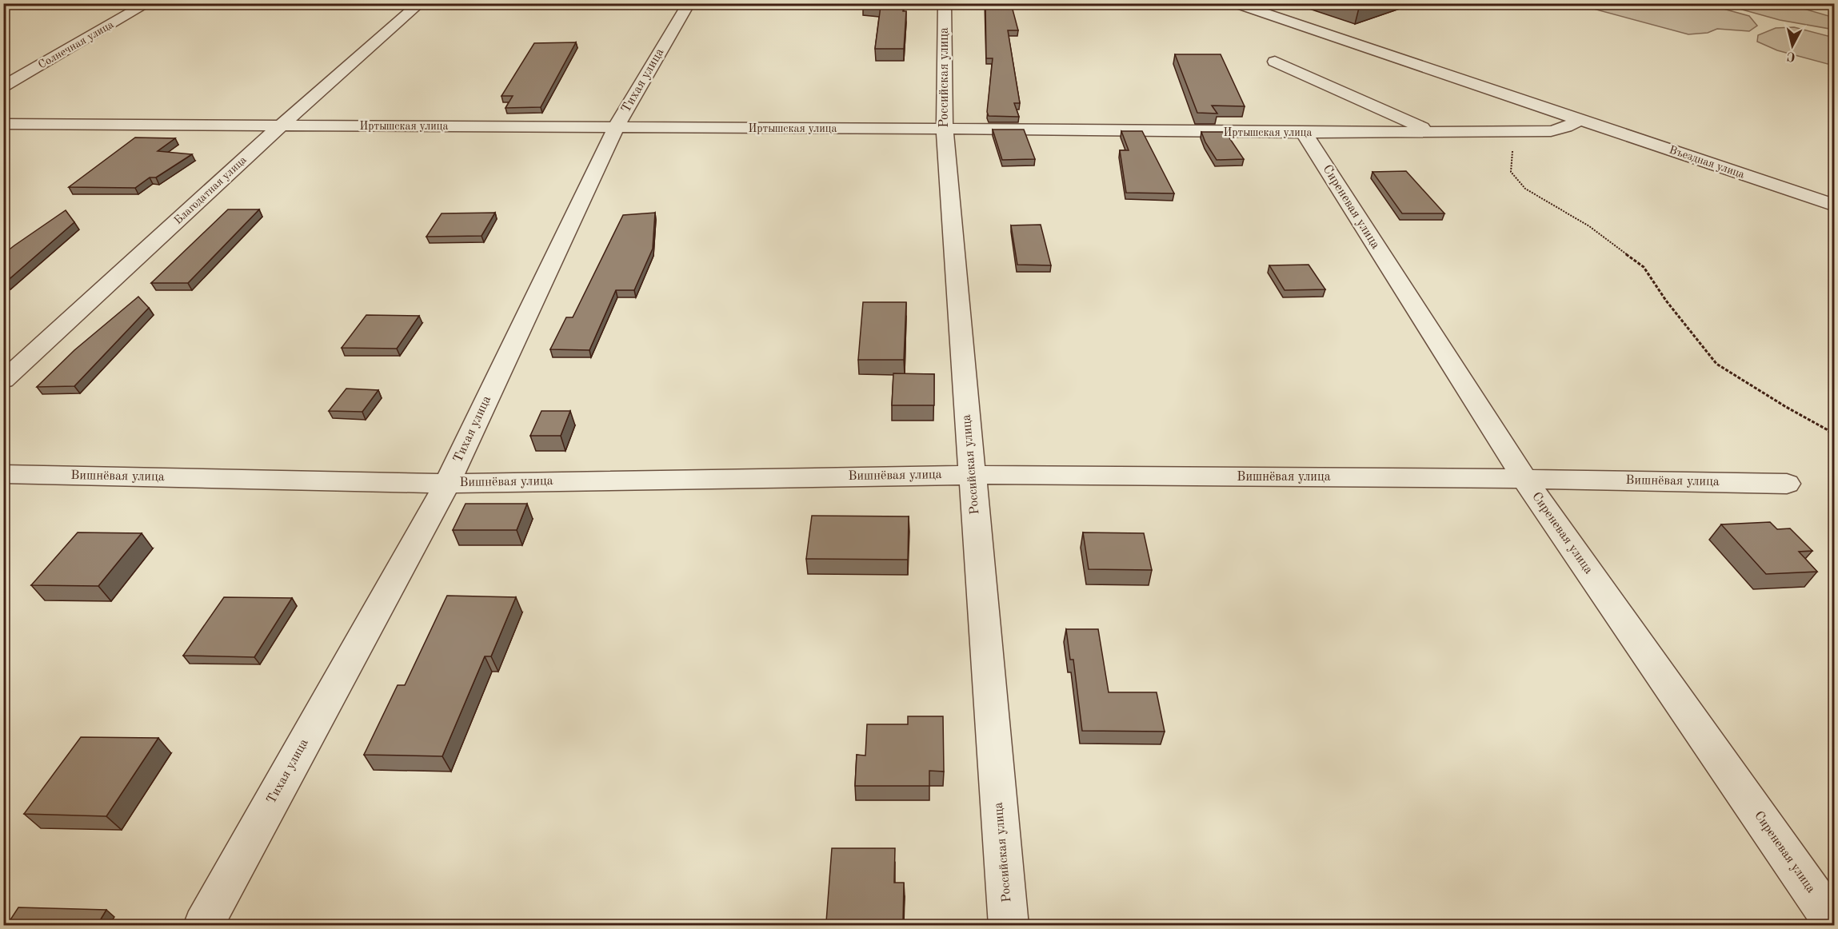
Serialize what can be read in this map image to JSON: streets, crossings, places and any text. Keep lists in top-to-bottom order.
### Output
{
  "streets": {
    "street": [
      "Солнечная улица",
      "Российская улица",
      "Тихая улица",
      "Иртышская улица",
      "Въездная улица",
      "Благодатная улица",
      "Сиреневая улица",
      "Вишнёвая улица"
    ]
  },
  "crossings": [
    ["Российская улица", "Иртышская улица"],
    ["Российская улица", "Вишнёвая улица"],
    ["Тихая улица", "Иртышская улица"],
    ["Тихая улица", "Вишнёвая улица"],
    ["Иртышская улица", "Въездная улица"],
    ["Иртышская улица", "Благодатная улица"],
    ["Иртышская улица", "Сиреневая улица"],
    ["Сиреневая улица", "Вишнёвая улица"]
  ],
  "north": "bottom"
}
